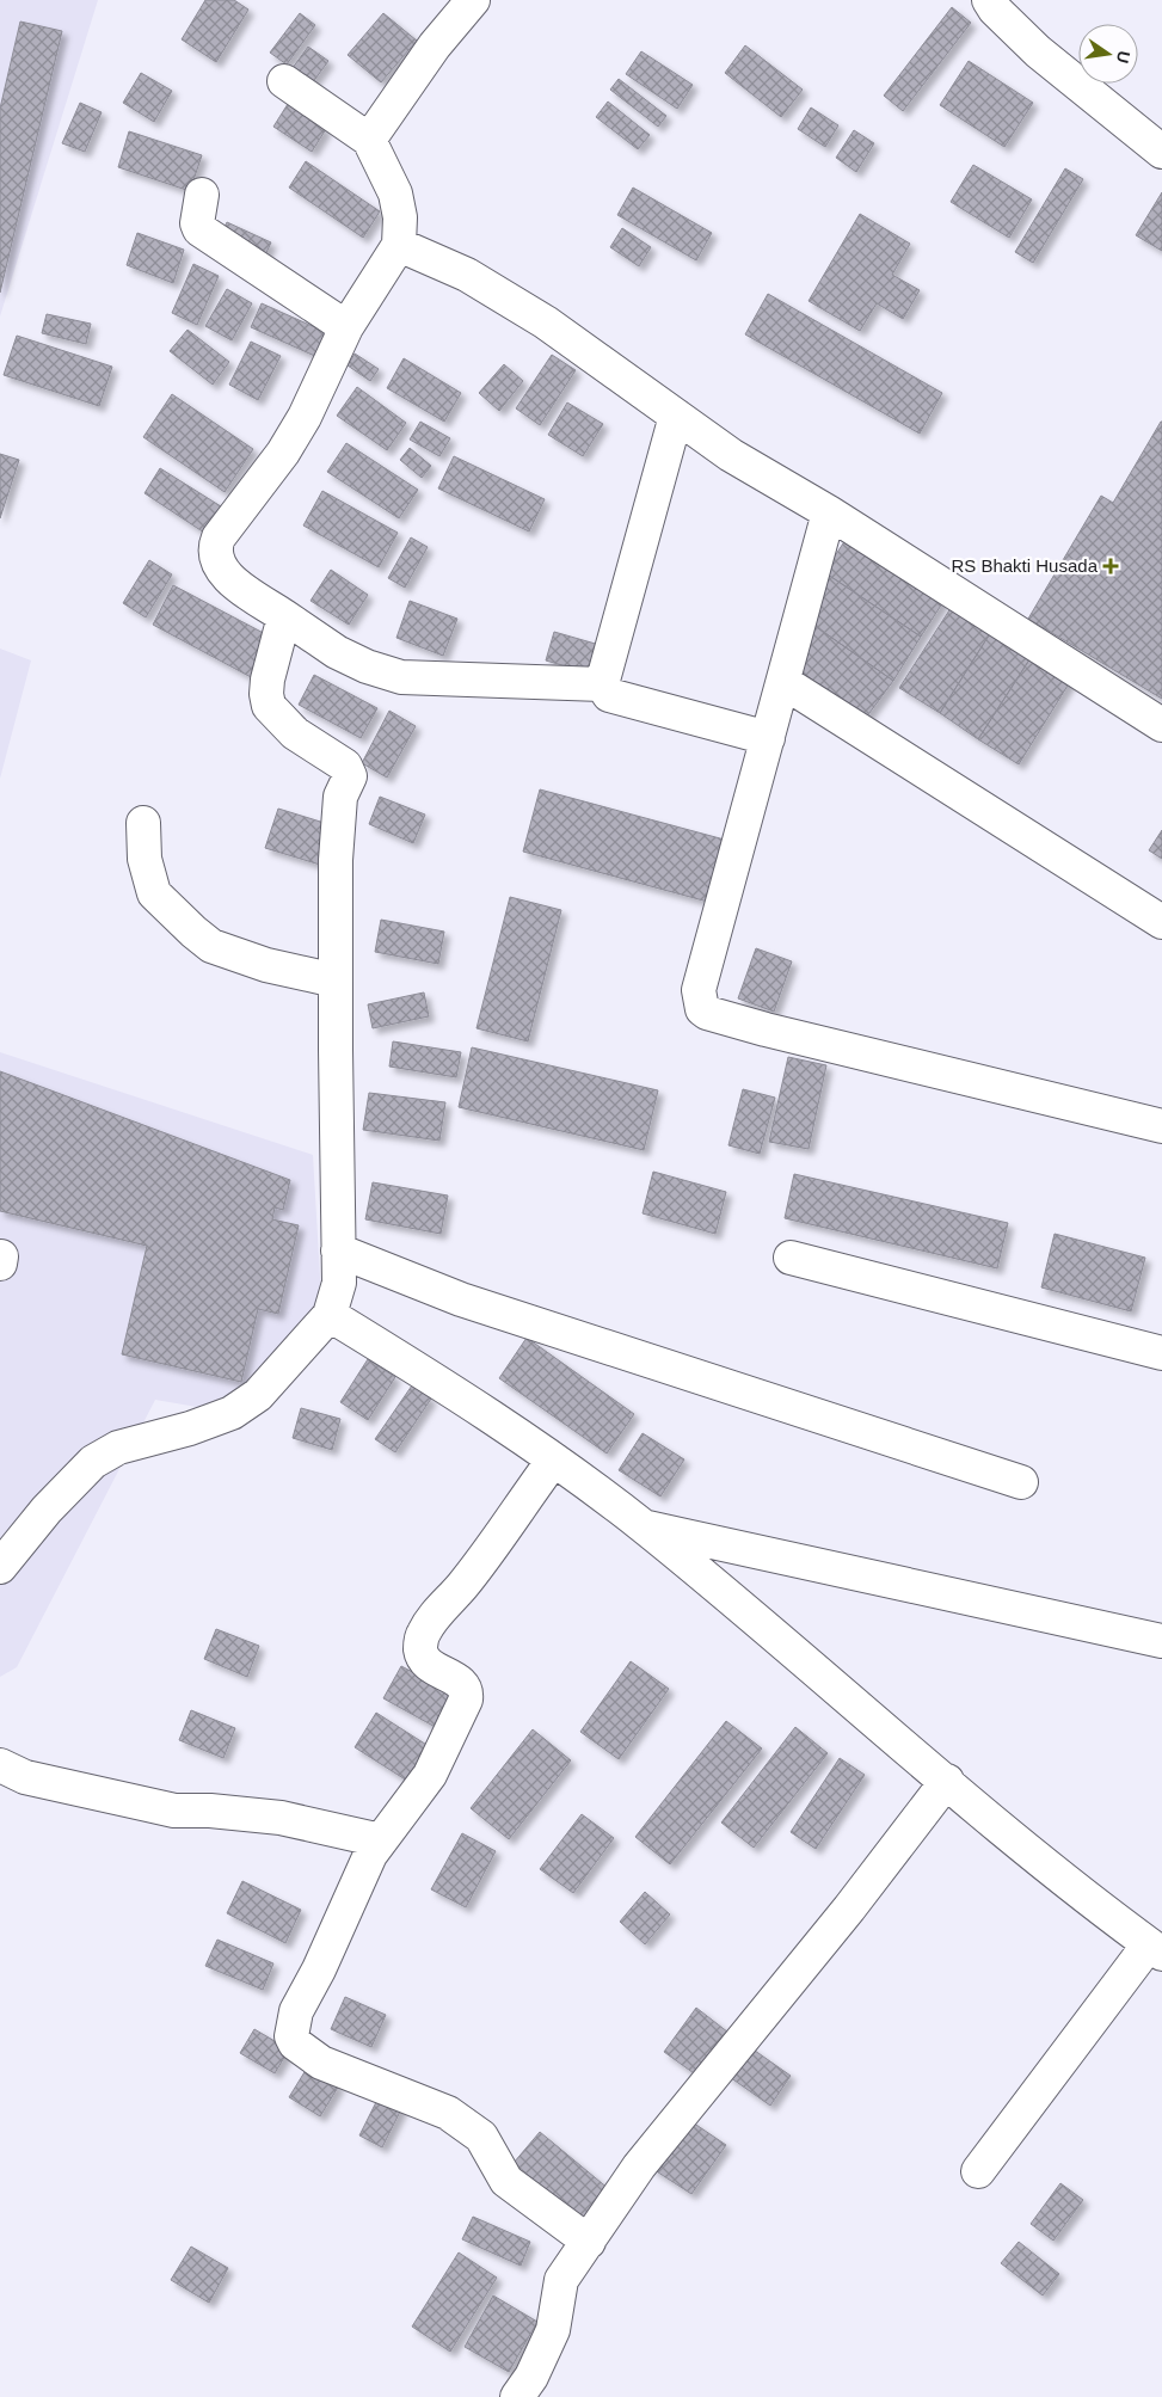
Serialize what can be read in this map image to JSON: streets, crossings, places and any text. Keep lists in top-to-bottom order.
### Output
{
  "places": {
    "health": ["RS Bhakti Husada"]
  },
  "north": "right"
}
